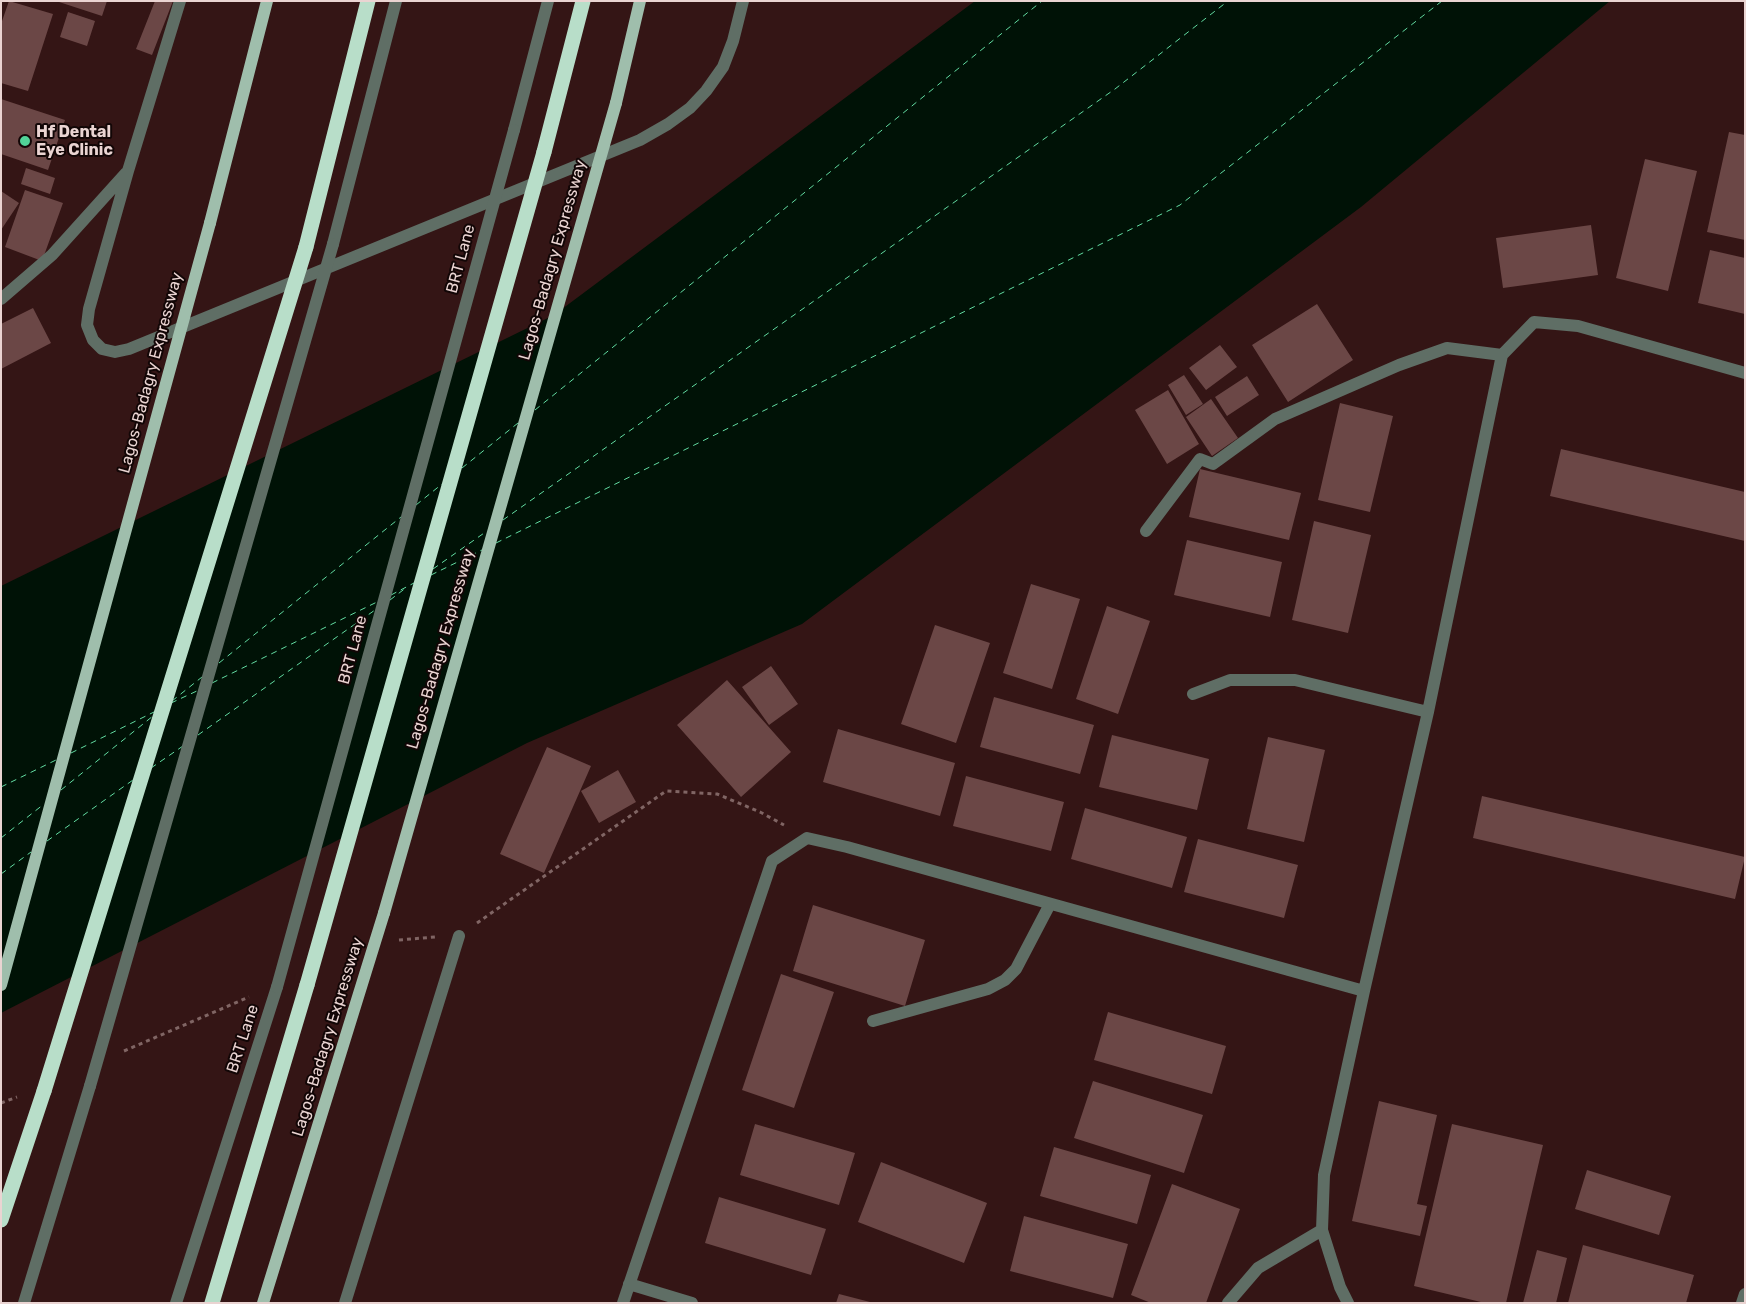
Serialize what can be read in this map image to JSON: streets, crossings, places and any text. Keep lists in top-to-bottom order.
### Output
{
  "streets": {
    "main road": ["Lagos-Badagry Expressway"],
    "street": ["BRT Lane"]
  },
  "places": ["Hf Dental Eye Clinic"]
}
